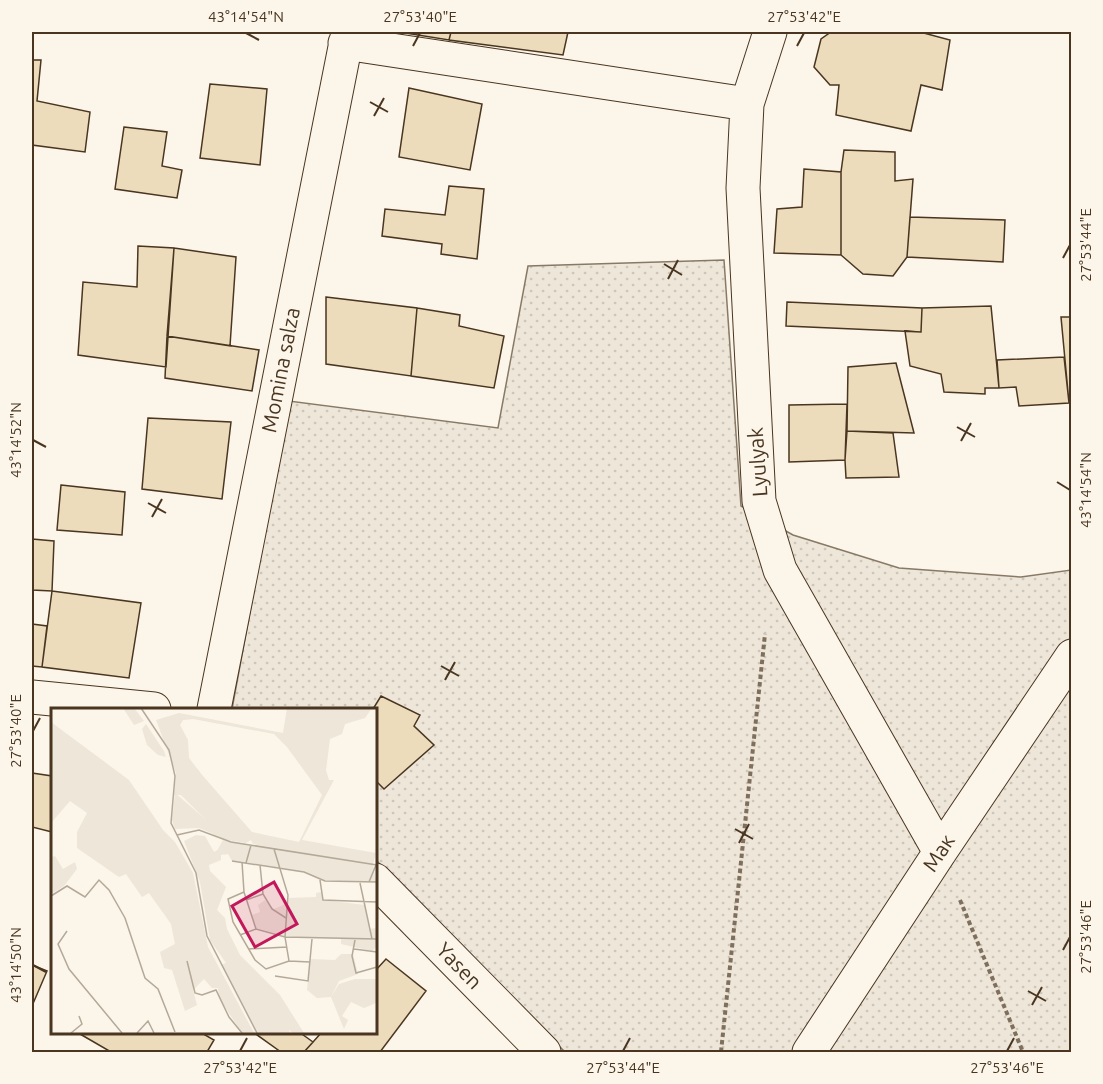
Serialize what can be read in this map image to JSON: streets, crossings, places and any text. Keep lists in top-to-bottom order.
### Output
{
  "streets": {
    "street": [
      "Momina salza",
      "Lyulyak",
      "Мак",
      "Yasen"
    ]
  },
  "crossings": [
    ["Lyulyak", "Мак"]
  ],
  "coordinates": [
    "43°14'54\"N",
    "27°53'40\"E",
    "27°53'42\"E",
    "27°53'44\"E",
    "43°14'52\"N",
    "27°53'46\"E",
    "43°14'50\"N"
  ]
}
